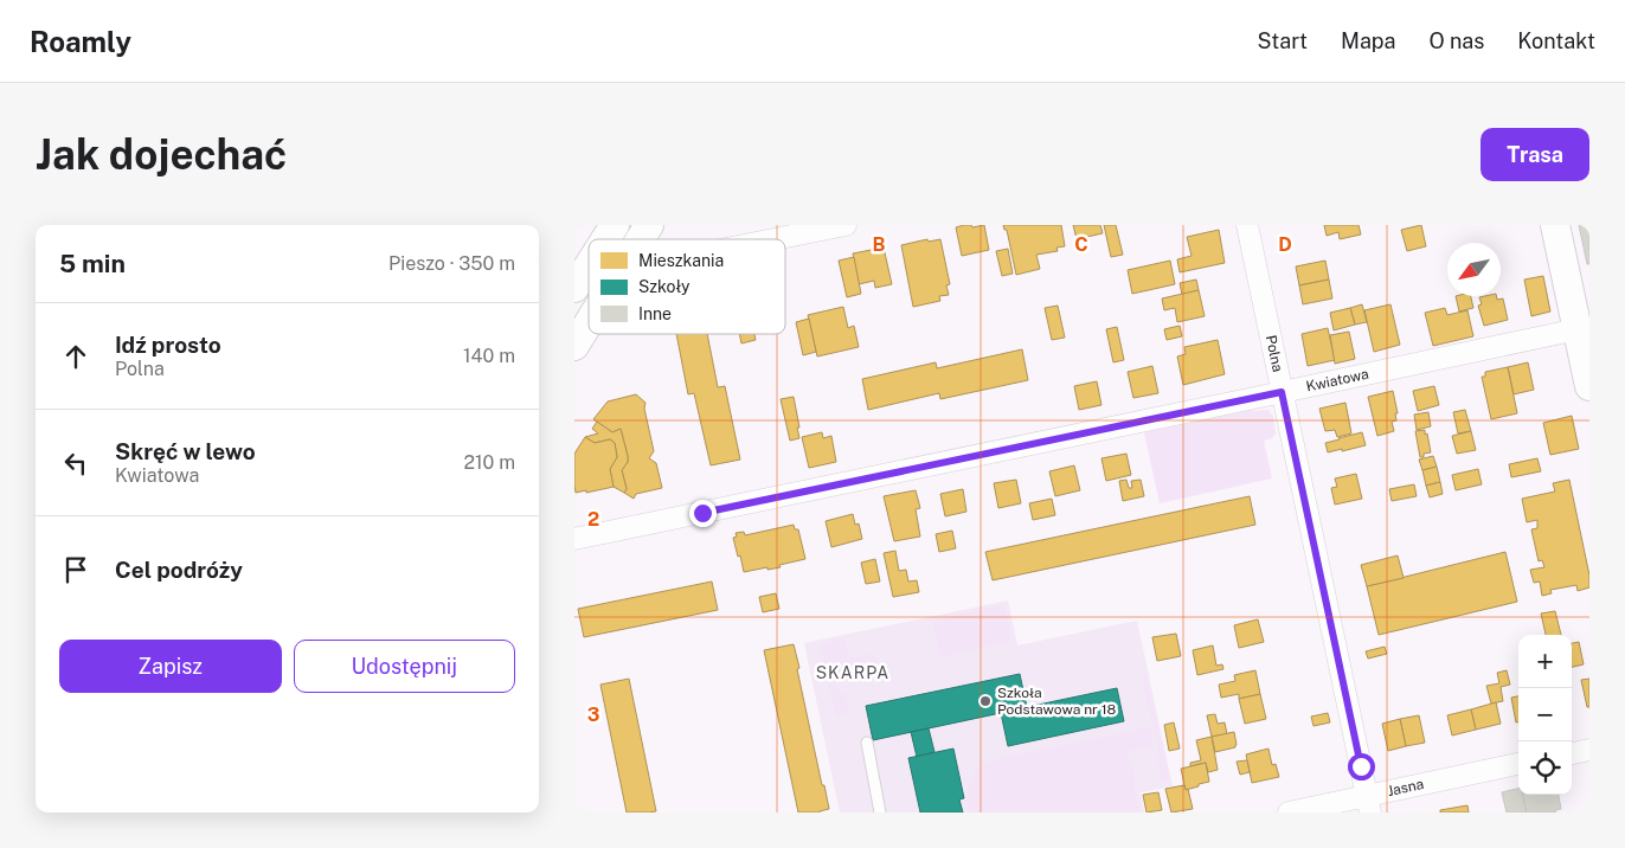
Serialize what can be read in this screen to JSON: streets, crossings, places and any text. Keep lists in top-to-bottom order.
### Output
{
  "streets": {
    "street": ["Polna", "Kwiatowa", "Jasna"]
  },
  "crossings": [
    ["Polna", "Kwiatowa"],
    ["Polna", "Jasna"]
  ],
  "districts": ["SKARPA"],
  "places": ["Szkoła Podstawowa nr 18"],
  "legend": ["Mieszkania", "Szkoły", "Inne"],
  "north": "bottom left",
  "page": {
    "header": "Roamly",
    "nav": [
      "Start",
      "Mapa",
      "O nas",
      "Kontakt"
    ],
    "buttons": [
      "Trasa",
      ["Zapisz", "Udostępnij"]
    ],
    "title": "Jak dojechać",
    "heading": ["5 min", "Pieszo · 350 m"],
    "list": [
      ["Idź prosto", "Polna", "140 m"],
      ["Skręć w lewo", "Kwiatowa", "210 m"],
      "Cel podróży"
    ],
    "map_buttons": ["+", "−"]
  },
  "grid": {
    "columns": ["B", "C", "D"],
    "rows": ["2", "3"]
  }
}
